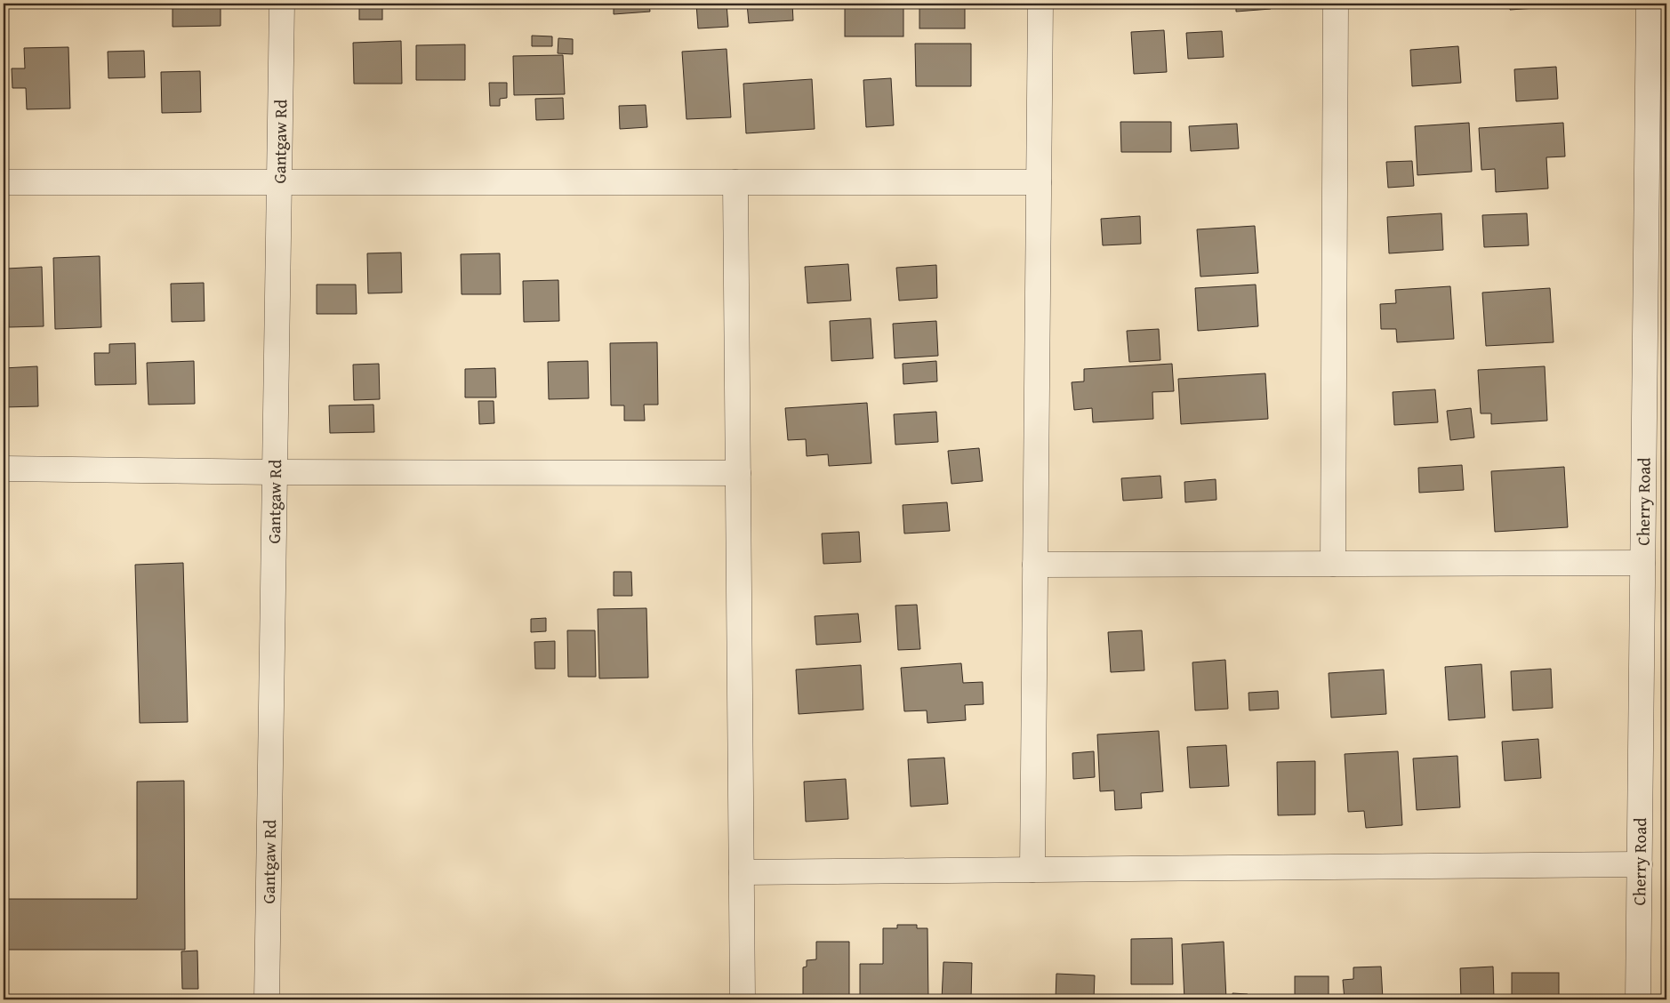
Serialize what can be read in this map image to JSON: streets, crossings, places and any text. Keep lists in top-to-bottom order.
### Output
{
  "streets": {
    "street": ["Gantgaw Rd", "Cherry Road"]
  }
}
